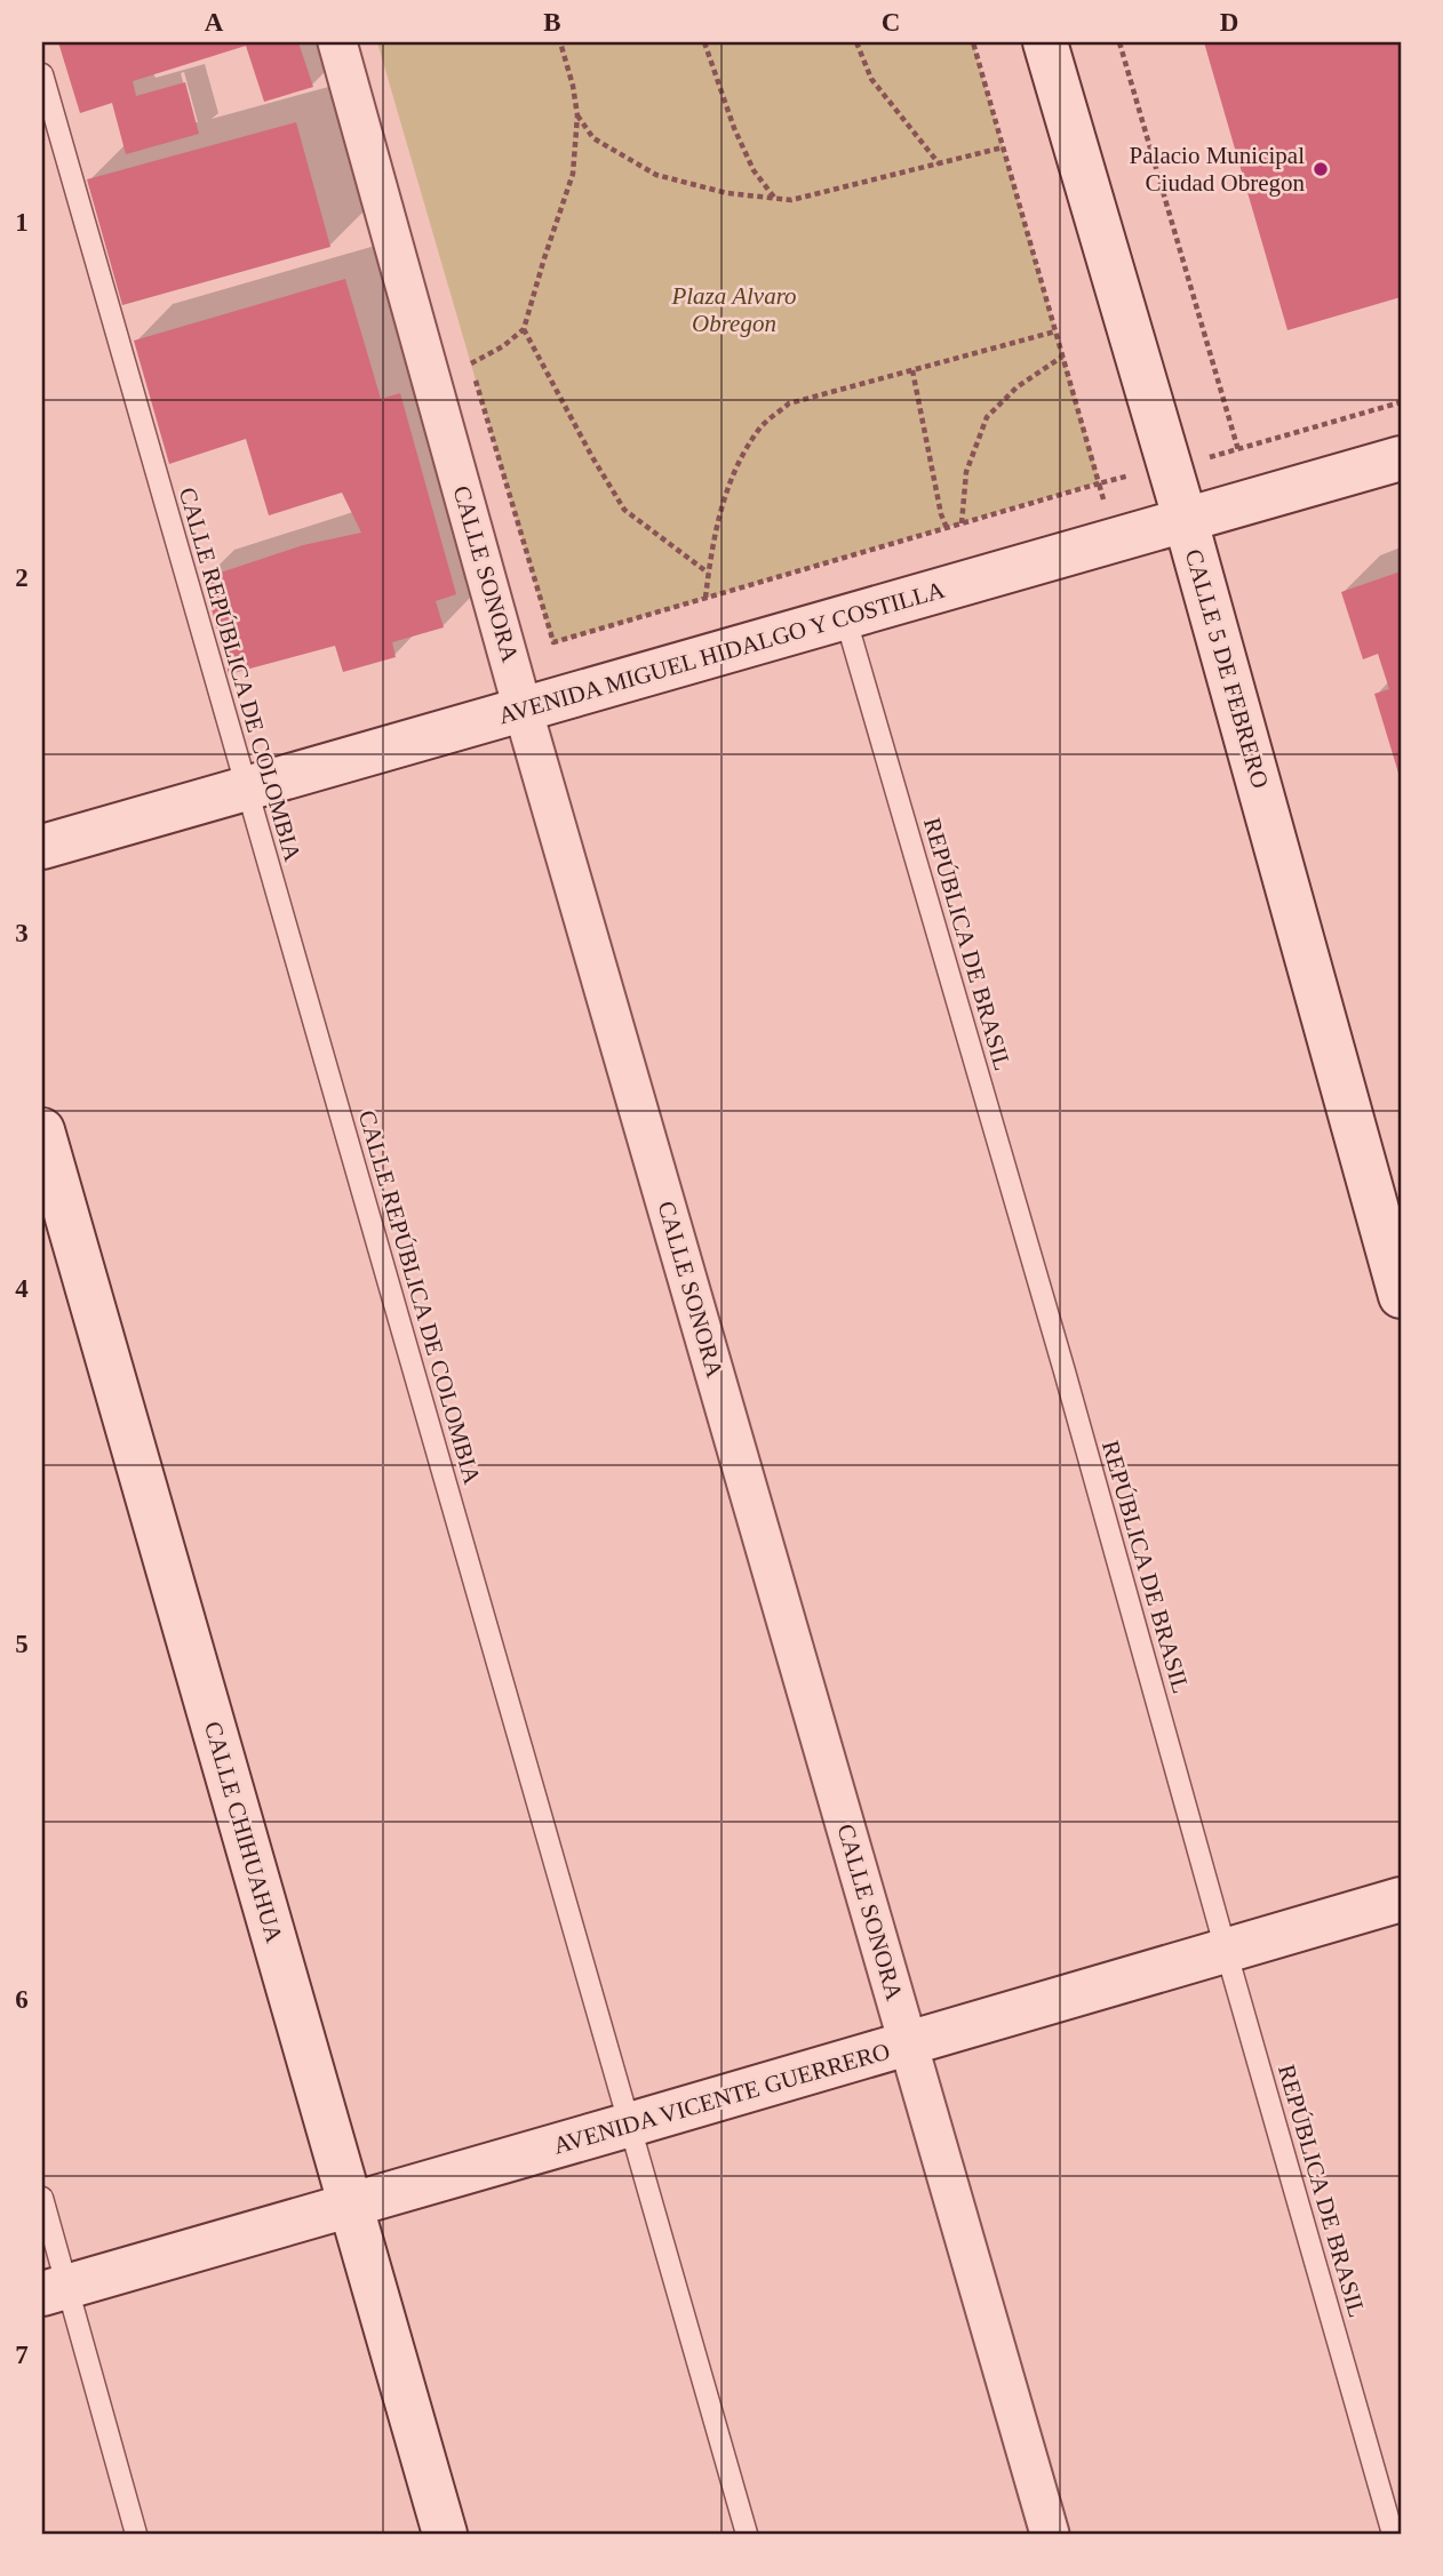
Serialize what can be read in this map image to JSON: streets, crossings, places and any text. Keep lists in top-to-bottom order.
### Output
{
  "streets": {
    "street": [
      "CALLE SONORA",
      "AVENIDA MIGUEL HIDALGO Y COSTILLA",
      "CALLE 5 DE FEBRERO",
      "CALLE CHIHUAHUA",
      "AVENIDA VICENTE GUERRERO"
    ],
    "lane": ["CALLE REPÚBLICA DE COLOMBIA", "REPÚBLICA DE BRASIL"]
  },
  "crossings": [
    ["CALLE SONORA", "AVENIDA MIGUEL HIDALGO Y COSTILLA"],
    ["CALLE SONORA", "AVENIDA VICENTE GUERRERO"],
    ["AVENIDA MIGUEL HIDALGO Y COSTILLA", "CALLE 5 DE FEBRERO"],
    ["AVENIDA MIGUEL HIDALGO Y COSTILLA", "CALLE REPÚBLICA DE COLOMBIA"],
    ["AVENIDA MIGUEL HIDALGO Y COSTILLA", "REPÚBLICA DE BRASIL"],
    ["CALLE REPÚBLICA DE COLOMBIA", "AVENIDA VICENTE GUERRERO"],
    ["REPÚBLICA DE BRASIL", "AVENIDA VICENTE GUERRERO"],
    ["CALLE CHIHUAHUA", "AVENIDA VICENTE GUERRERO"]
  ],
  "parks": ["Plaza Alvaro Obregon"],
  "places": ["Palacio Municipal Ciudad Obregon"],
  "grid": {
    "columns": [
      "A",
      "B",
      "C",
      "D"
    ],
    "rows": [
      "1",
      "2",
      "3",
      "4",
      "5",
      "6",
      "7"
    ]
  }
}
